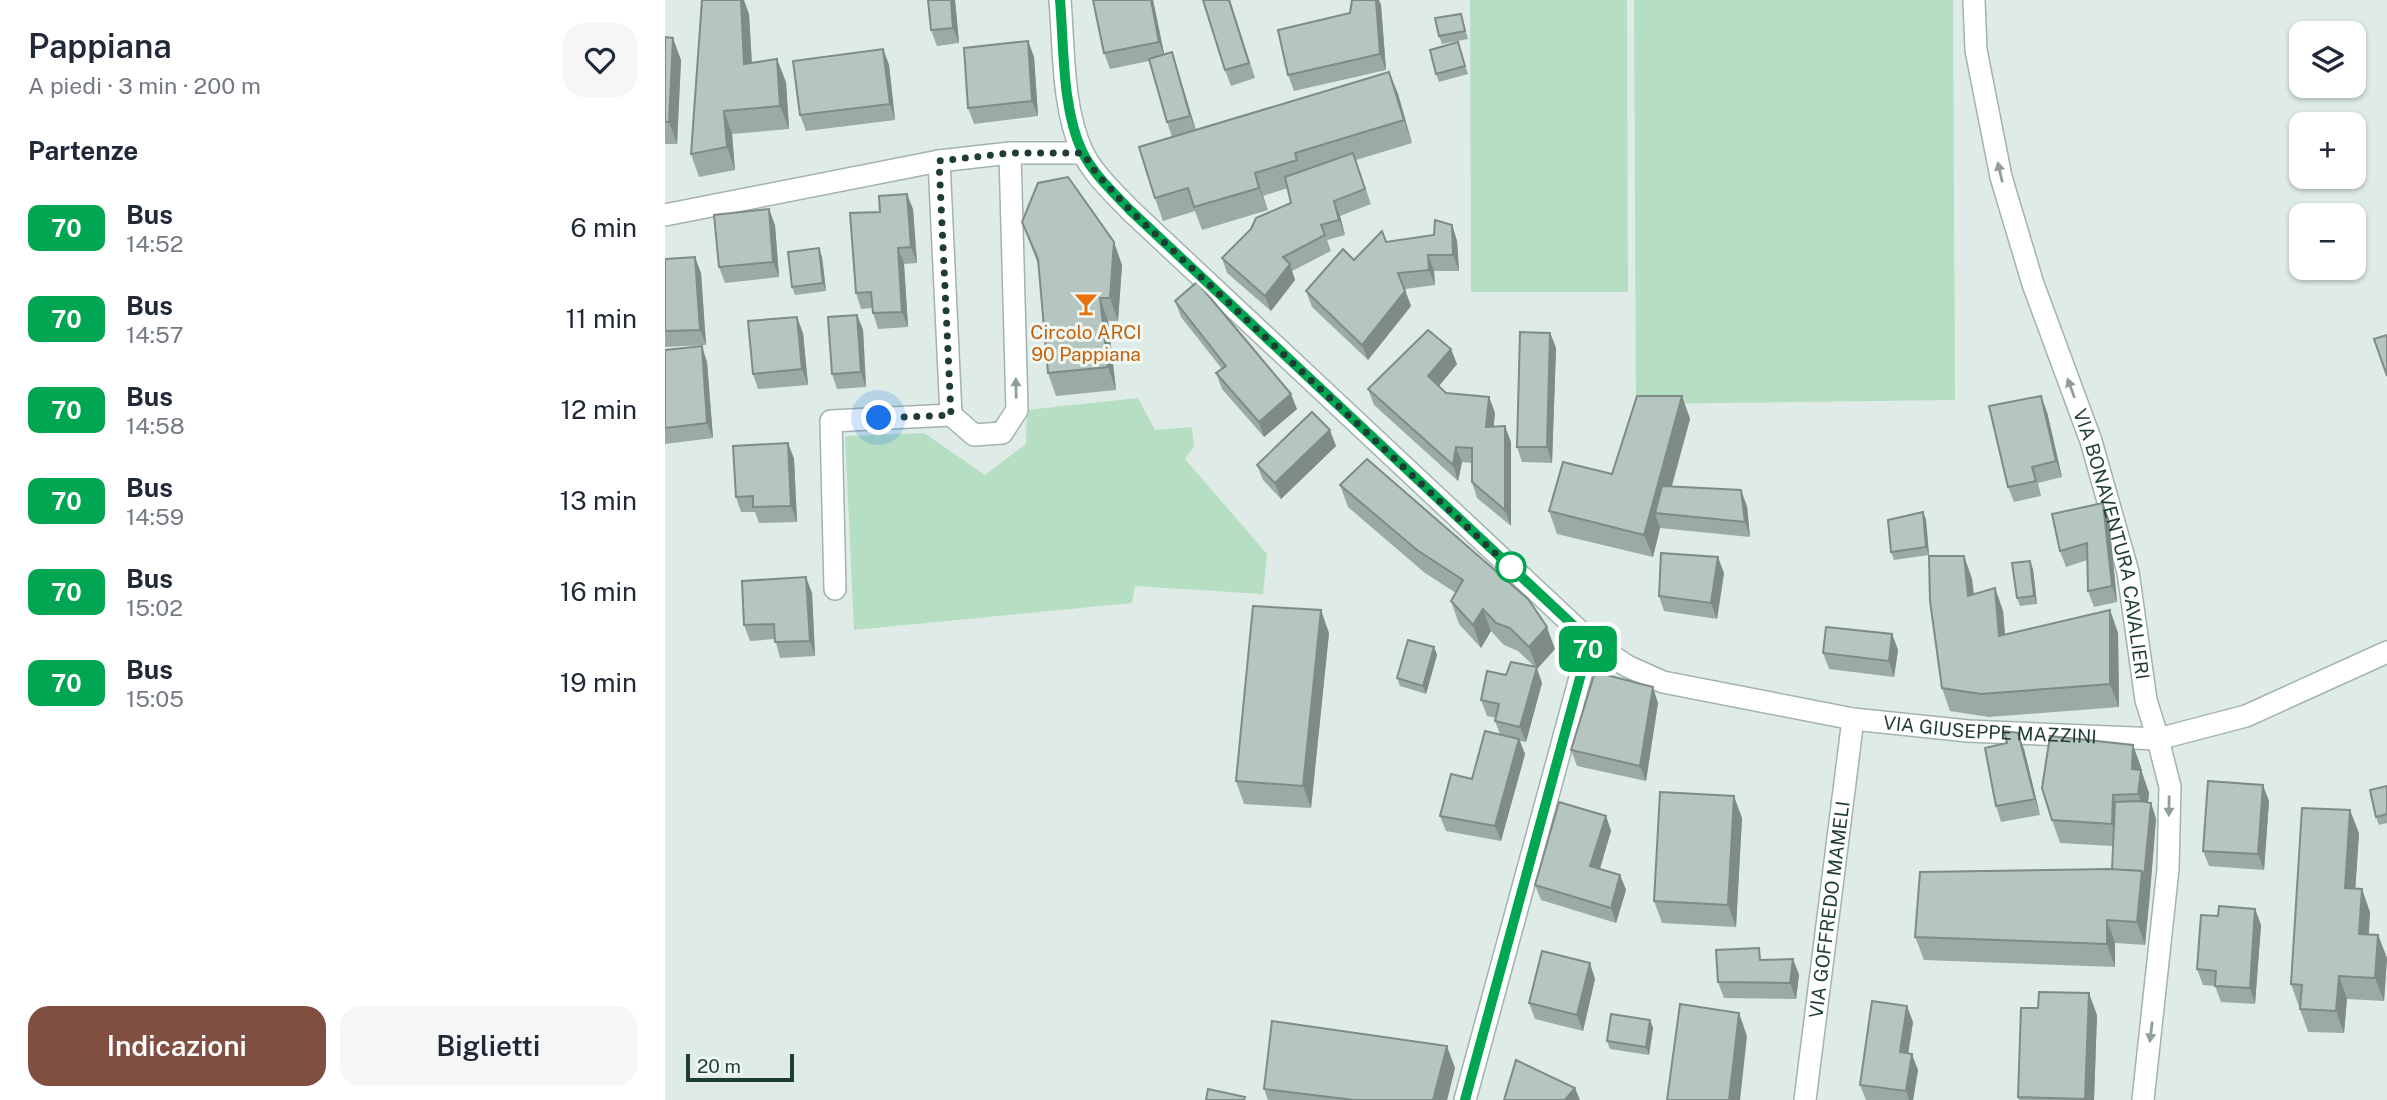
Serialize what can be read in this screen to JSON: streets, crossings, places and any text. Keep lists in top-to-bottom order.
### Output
{
  "streets": {
    "street": ["VIA BONAVENTURA CAVALIERI", "VIA GIUSEPPE MAZZINI", "VIA GOFFREDO MAMELI"]
  },
  "crossings": [
    ["VIA BONAVENTURA CAVALIERI", "VIA GIUSEPPE MAZZINI"],
    ["VIA GIUSEPPE MAZZINI", "VIA GOFFREDO MAMELI"]
  ],
  "places": {
    "bar": ["Circolo ARCI 90 Pappiana"]
  },
  "lines": ["bus line 70"],
  "scale_bar": "20 m",
  "page": {
    "heading": [
      ["Pappiana", "A piedi · 3 min · 200 m"],
      "Partenze"
    ],
    "on_map": "70",
    "map_buttons": ["+", "−"],
    "list": [
      {
        "mark": "70",
        "name": "Bus",
        "note": "14:52",
        "value": "6 min"
      },
      {
        "mark": "70",
        "name": "Bus",
        "note": "14:57",
        "value": "11 min"
      },
      {
        "mark": "70",
        "name": "Bus",
        "note": "14:58",
        "value": "12 min"
      },
      {
        "mark": "70",
        "name": "Bus",
        "note": "14:59",
        "value": "13 min"
      },
      {
        "mark": "70",
        "name": "Bus",
        "note": "15:02",
        "value": "16 min"
      },
      {
        "mark": "70",
        "name": "Bus",
        "note": "15:05",
        "value": "19 min"
      }
    ],
    "buttons": ["Indicazioni", "Biglietti"],
    "scale": "20 m"
  }
}
